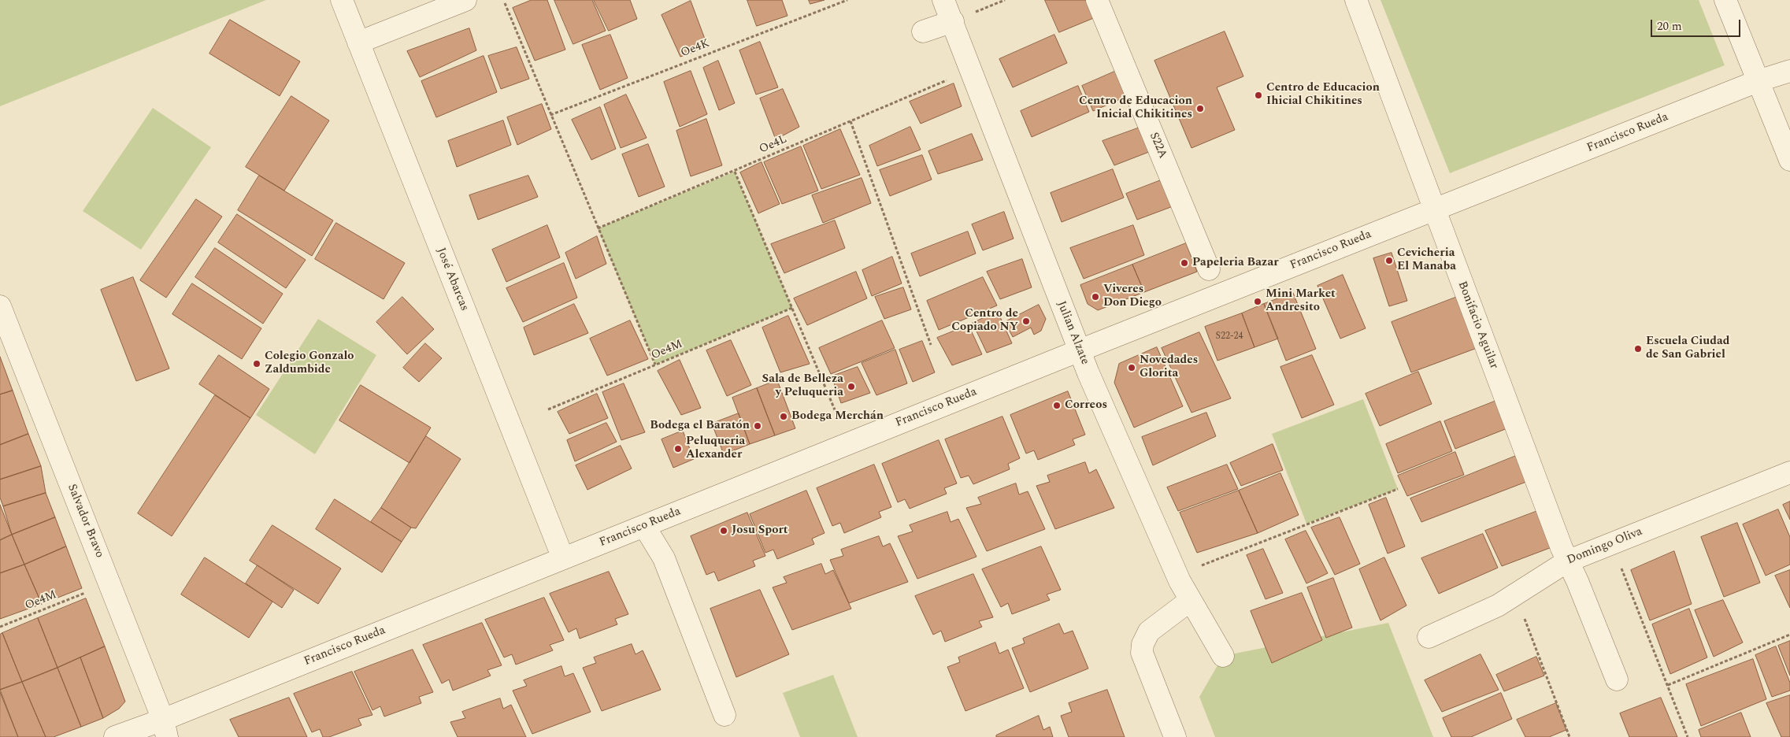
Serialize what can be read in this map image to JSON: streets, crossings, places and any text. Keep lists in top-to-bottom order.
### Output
{
  "streets": {
    "street": [
      "Francisco Rueda",
      "S22A",
      "José Abarcas",
      "Bonifacio Aguilar",
      "Julian Alzate",
      "Salvador Bravo",
      "Domingo Oliva"
    ],
    "path": ["Oe4K", "Oe4L", "Oe4M"]
  },
  "crossings": [
    ["Francisco Rueda", "José Abarcas"],
    ["Francisco Rueda", "Bonifacio Aguilar"],
    ["Francisco Rueda", "Julian Alzate"],
    ["Francisco Rueda", "Salvador Bravo"],
    ["Bonifacio Aguilar", "Domingo Oliva"]
  ],
  "places": [
    "Centro de Educacion Ihicial Chikitines",
    "Centro de Educacion Inicial Chikitines",
    "Cevicheria El Manaba",
    "Papeleria Bazar",
    "Viveres Don Diego",
    "Mini Market Andresito",
    "Centro de Copiado NY",
    "Escuela Ciudad de San Gabriel",
    "Colegio Gonzalo Zaldumbide",
    "Novedades Glorita",
    "Sala de Belleza y Peluqueria",
    "Correos",
    "Bodega Merchán",
    "Bodega el Baratón",
    "Peluqueria Alexander",
    "Josu Sport"
  ],
  "house_numbers": ["S22-24"],
  "scale_bar": "20 m"
}
